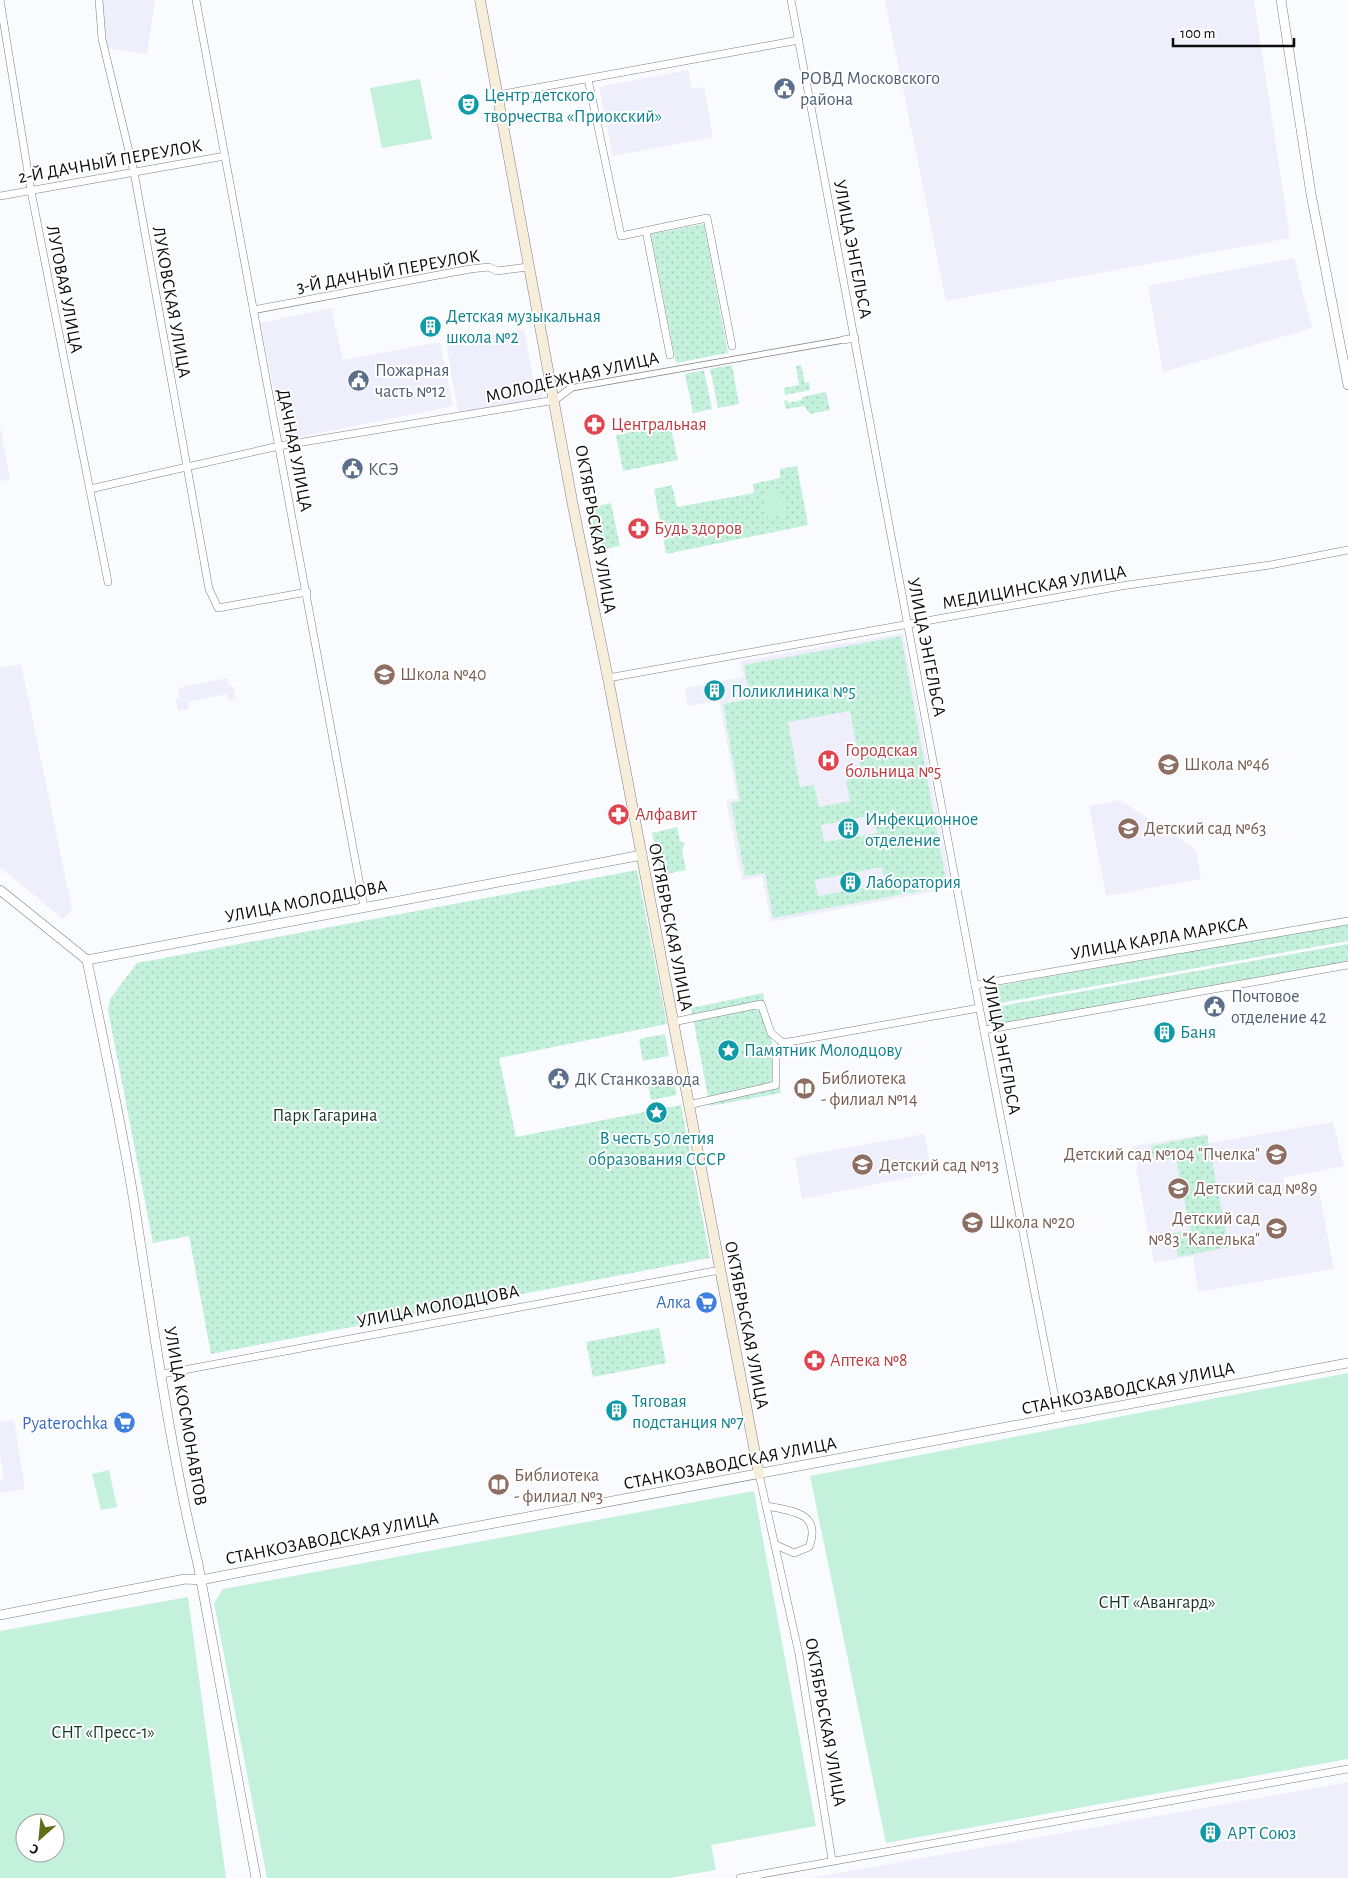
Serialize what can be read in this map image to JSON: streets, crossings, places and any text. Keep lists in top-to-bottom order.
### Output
{
  "streets": {
    "main road": ["ОКТЯБРЬСКАЯ УЛИЦА"],
    "street": [
      "2-Й ДАЧНЫЙ ПЕРЕУЛОК",
      "УЛИЦА ЭНГЕЛЬСА",
      "3-Й ДАЧНЫЙ ПЕРЕУЛОК",
      "ЛУГОВАЯ УЛИЦА",
      "ЛУКОВСКАЯ УЛИЦА",
      "МОЛОДЁЖНАЯ УЛИЦА",
      "ДАЧНАЯ УЛИЦА",
      "МЕДИЦИНСКАЯ УЛИЦА",
      "УЛИЦА МОЛОДЦОВА",
      "УЛИЦА КАРЛА МАРКСА",
      "СТАНКОЗАВОДСКАЯ УЛИЦА",
      "УЛИЦА КОСМОНАВТОВ"
    ]
  },
  "crossings": [
    ["2-Й ДАЧНЫЙ ПЕРЕУЛОК", "ЛУГОВАЯ УЛИЦА"],
    ["2-Й ДАЧНЫЙ ПЕРЕУЛОК", "ЛУКОВСКАЯ УЛИЦА"],
    ["2-Й ДАЧНЫЙ ПЕРЕУЛОК", "ДАЧНАЯ УЛИЦА"],
    ["УЛИЦА ЭНГЕЛЬСА", "МОЛОДЁЖНАЯ УЛИЦА"],
    ["УЛИЦА ЭНГЕЛЬСА", "МЕДИЦИНСКАЯ УЛИЦА"],
    ["УЛИЦА ЭНГЕЛЬСА", "УЛИЦА КАРЛА МАРКСА"],
    ["УЛИЦА ЭНГЕЛЬСА", "СТАНКОЗАВОДСКАЯ УЛИЦА"],
    ["3-Й ДАЧНЫЙ ПЕРЕУЛОК", "ДАЧНАЯ УЛИЦА"],
    ["3-Й ДАЧНЫЙ ПЕРЕУЛОК", "ОКТЯБРЬСКАЯ УЛИЦА"],
    ["ЛУГОВАЯ УЛИЦА", "МОЛОДЁЖНАЯ УЛИЦА"],
    ["ЛУКОВСКАЯ УЛИЦА", "МОЛОДЁЖНАЯ УЛИЦА"],
    ["ЛУКОВСКАЯ УЛИЦА", "ДАЧНАЯ УЛИЦА"],
    ["МОЛОДЁЖНАЯ УЛИЦА", "ДАЧНАЯ УЛИЦА"],
    ["МОЛОДЁЖНАЯ УЛИЦА", "ОКТЯБРЬСКАЯ УЛИЦА"],
    ["ДАЧНАЯ УЛИЦА", "УЛИЦА МОЛОДЦОВА"],
    ["ОКТЯБРЬСКАЯ УЛИЦА", "МЕДИЦИНСКАЯ УЛИЦА"],
    ["ОКТЯБРЬСКАЯ УЛИЦА", "УЛИЦА МОЛОДЦОВА"],
    ["ОКТЯБРЬСКАЯ УЛИЦА", "СТАНКОЗАВОДСКАЯ УЛИЦА"],
    ["УЛИЦА МОЛОДЦОВА", "УЛИЦА КОСМОНАВТОВ"],
    ["СТАНКОЗАВОДСКАЯ УЛИЦА", "УЛИЦА КОСМОНАВТОВ"]
  ],
  "parks": ["Парк Гагарина", "СНТ «Авангард»", "СНТ «Пресс-1»"],
  "places": {
    "public building": [
      "РОВД Московского района",
      "Пожарная часть №12",
      "КСЭ",
      "Почтовое отделение 42",
      "ДК Станкозавода"
    ],
    "theatre": ["Центр детского творчества «Приокский»"],
    "building": [
      "Детская музыкальная школа №2",
      "Поликлиника №5",
      "Инфекционное отделение",
      "Лаборатория",
      "Баня",
      "Тяговая подстанция №7",
      "АРТ Союз"
    ],
    "pharmacy": [
      "Центральная",
      "Будь здоров",
      "Алфавит",
      "Аптека №8"
    ],
    "school or university": [
      "Школа №40",
      "Школа №46",
      "Детский сад №63",
      "Детский сад №104 \"Пчелка\"",
      "Детский сад №13",
      "Детский сад №89",
      "Школа №20",
      "Детский сад №83 \"Капелька\""
    ],
    "hospital": ["Городская больница №5"],
    "place": ["Памятник Молодцову", "В честь 50 летия образования СССР"],
    "library": ["Библиотека - филиал №14", "Библиотека - филиал №3"],
    "supermarket": ["Алка", "Pyaterochka"]
  },
  "scale_bar": "100 m",
  "north": "bottom left"
}
